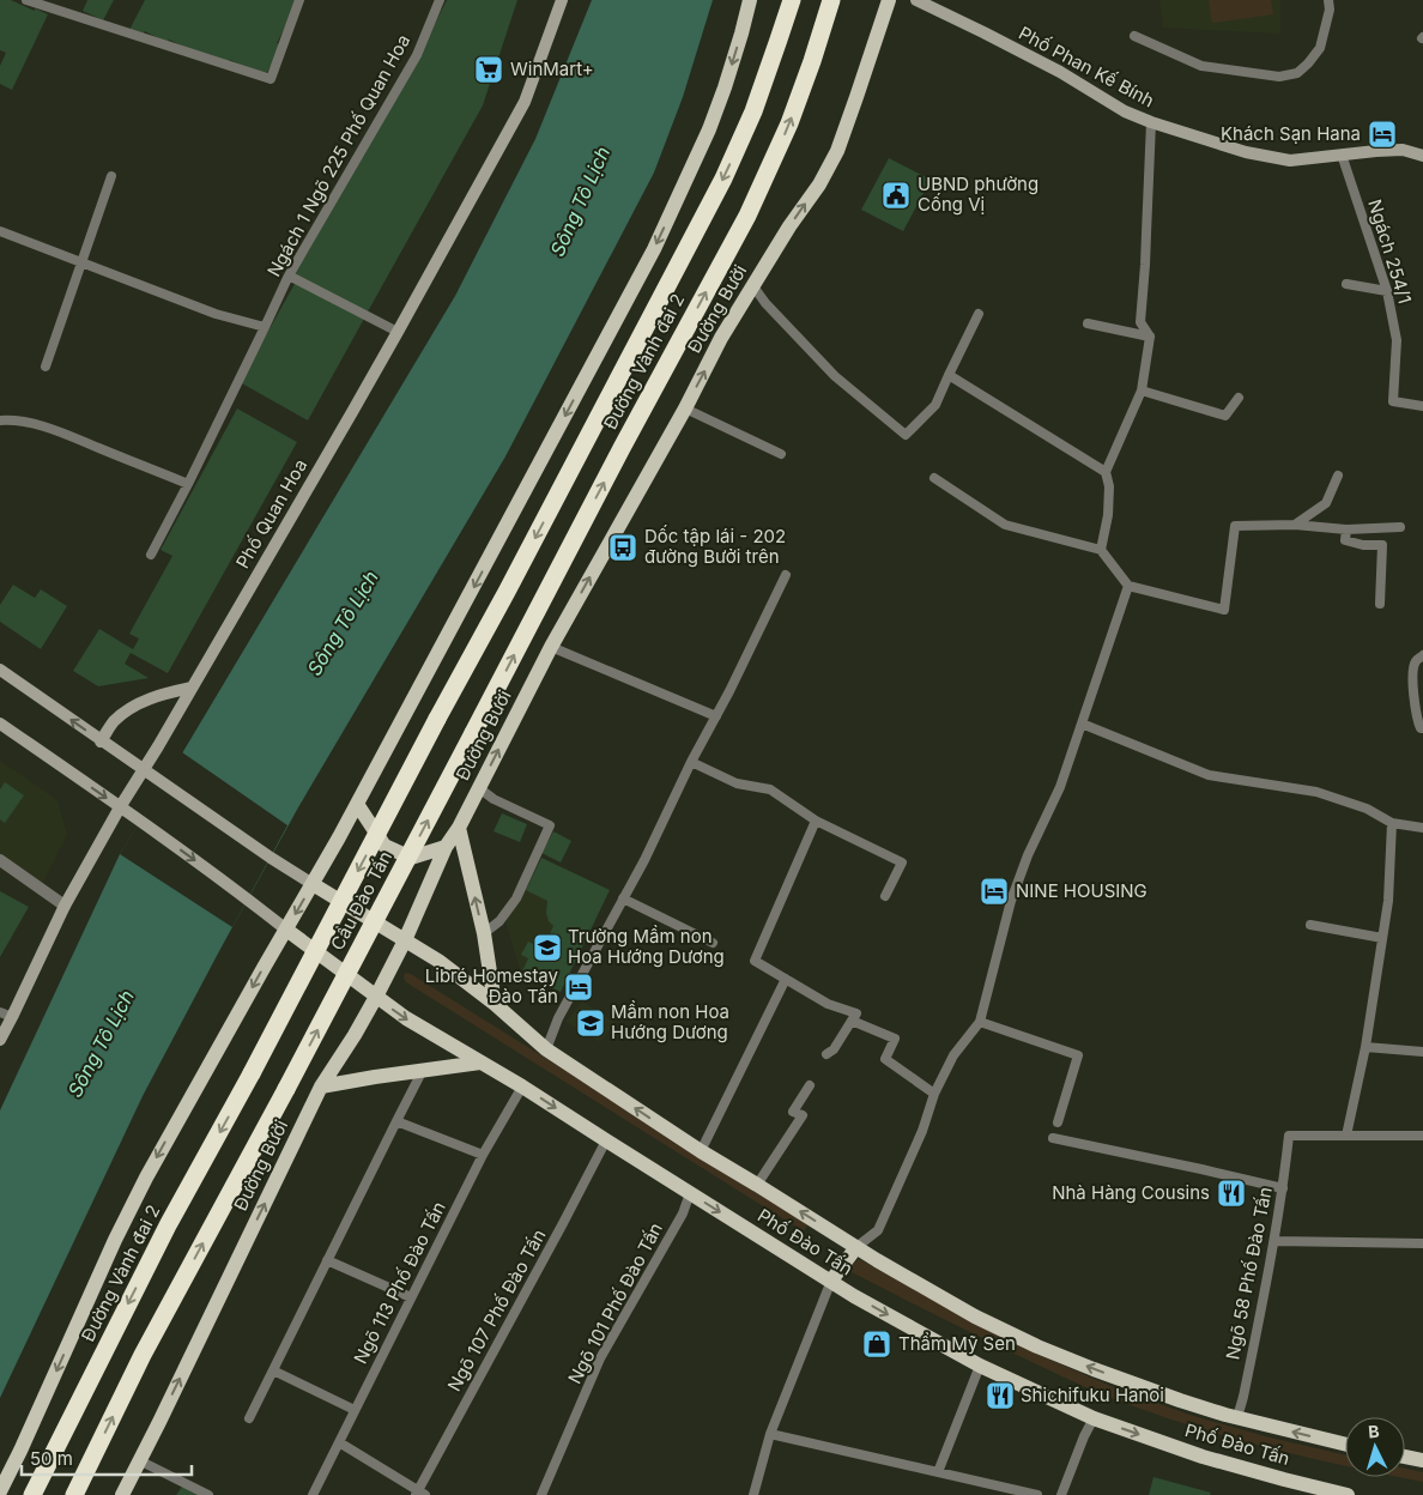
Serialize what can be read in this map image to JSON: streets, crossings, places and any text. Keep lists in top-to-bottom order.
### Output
{
  "streets": {
    "highway": ["Đường Vành đai 2", "Cầu Đào Tấn"],
    "main road": [
      "Phố Phan Kế Bính",
      "Đường Bưởi",
      "Phố Quan Hoa",
      "Phố Đào Tấn"
    ],
    "lane": [
      "Ngách 1 Ngõ 225 Phố Quan Hoa",
      "Ngách 254/1",
      "Ngõ 58 Phố Đào Tấn",
      "Ngõ 113 Phố Đào Tấn",
      "Ngõ 101 Phố Đào Tấn",
      "Ngõ 107 Phố Đào Tấn"
    ]
  },
  "crossings": [
    ["Phố Phan Kế Bính", "Ngách 254/1"],
    ["Đường Bưởi", "Phố Đào Tấn"],
    ["Đường Vành đai 2", "Cầu Đào Tấn"],
    ["Phố Đào Tấn", "Ngõ 58 Phố Đào Tấn"],
    ["Phố Đào Tấn", "Ngõ 113 Phố Đào Tấn"],
    ["Phố Đào Tấn", "Ngõ 101 Phố Đào Tấn"],
    ["Phố Đào Tấn", "Ngõ 107 Phố Đào Tấn"]
  ],
  "water": ["Sông Tô Lịch"],
  "places": {
    "supermarket": ["WinMart+"],
    "hotel": ["Khách Sạn Hana", "NINE HOUSING", "Libré Homestay Đào Tấn"],
    "public building": ["UBND phường Cống Vị"],
    "bus stop": ["Dốc tập lái - 202 đường Bưởi trên"],
    "school or university": ["Trường Mầm non Hoa Hướng Dương", "Mầm non Hoa Hướng Dương"],
    "restaurant": ["Nhà Hàng Cousins", "Shichifuku Hanoi"],
    "shop": ["Thẩm Mỹ Sen"]
  },
  "scale_bar": "50 m",
  "north": "top"
}
